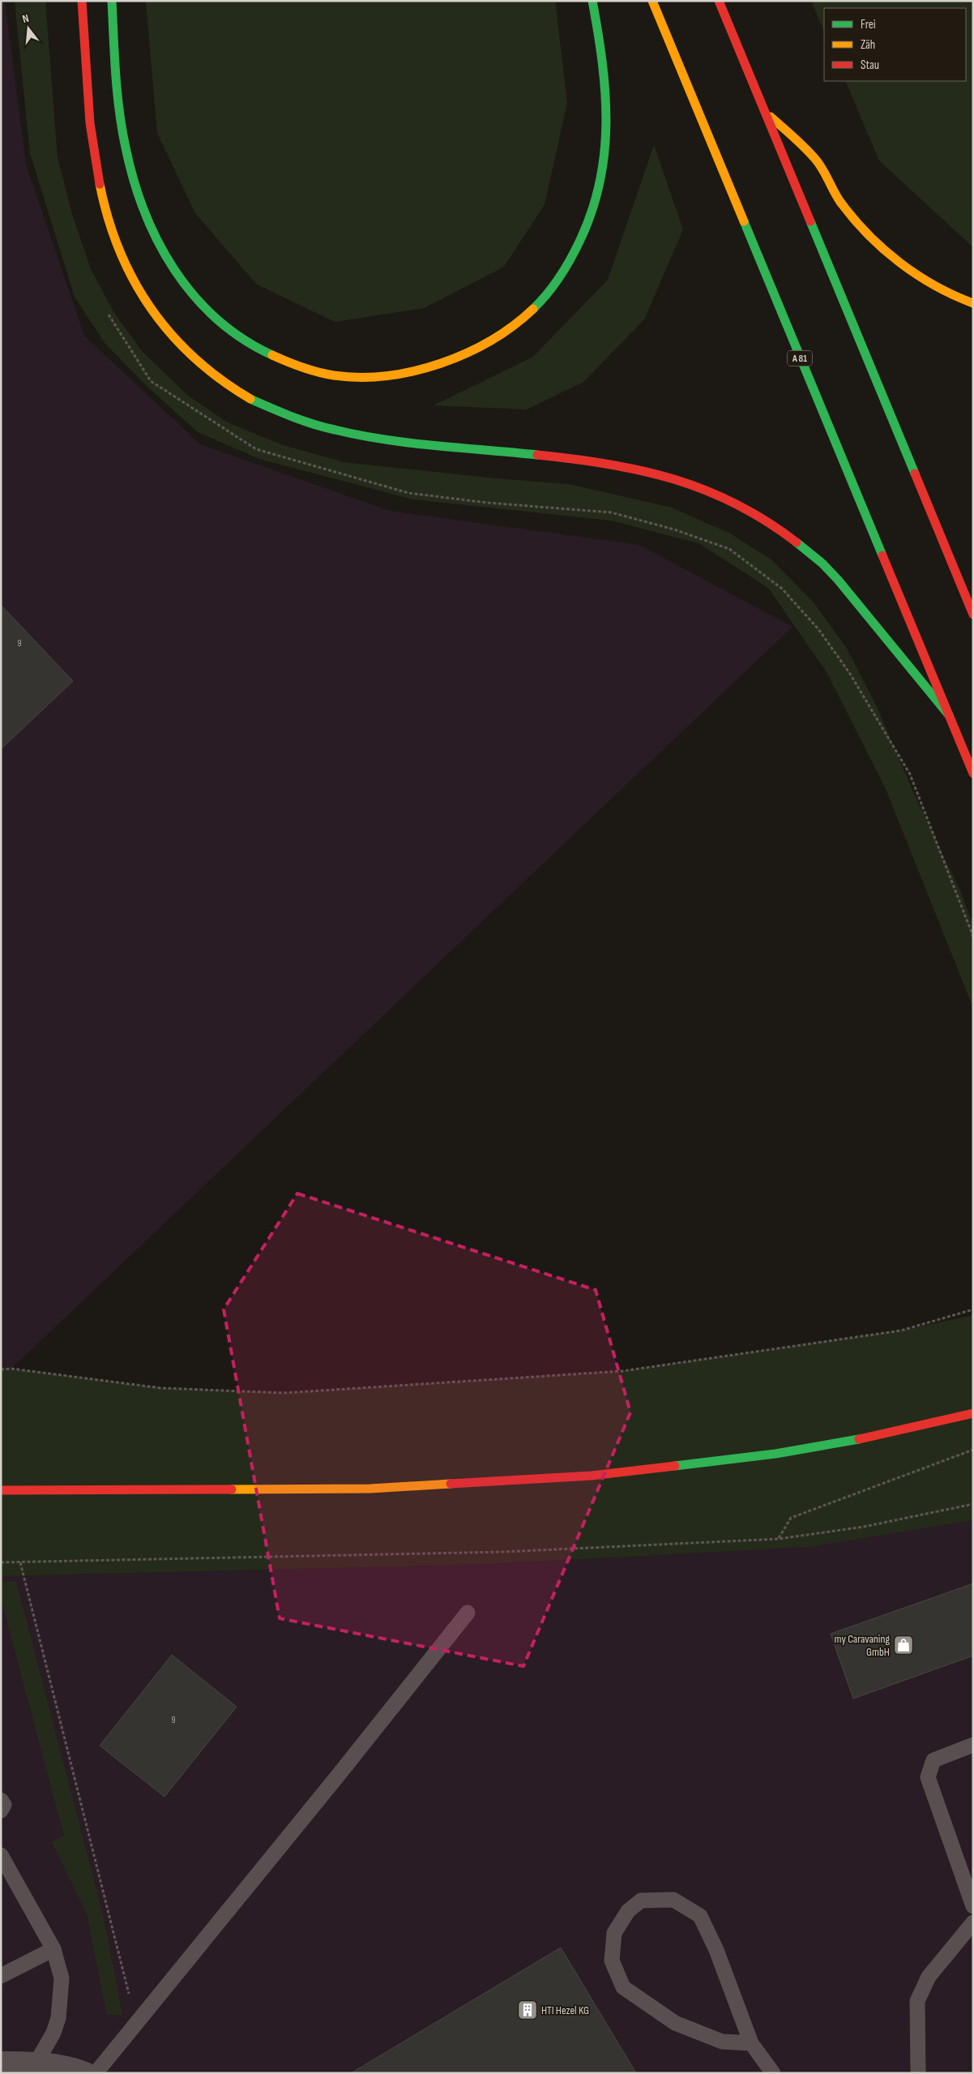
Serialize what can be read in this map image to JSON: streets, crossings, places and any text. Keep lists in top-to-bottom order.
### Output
{
  "streets": {
    "main road": ["A 81"]
  },
  "places": {
    "shop": ["my Caravaning GmbH"],
    "building": ["HTI Hezel KG"]
  },
  "house_numbers": ["9", "9"],
  "legend": ["Frei", "Zäh", "Stau"],
  "north": "top"
}
